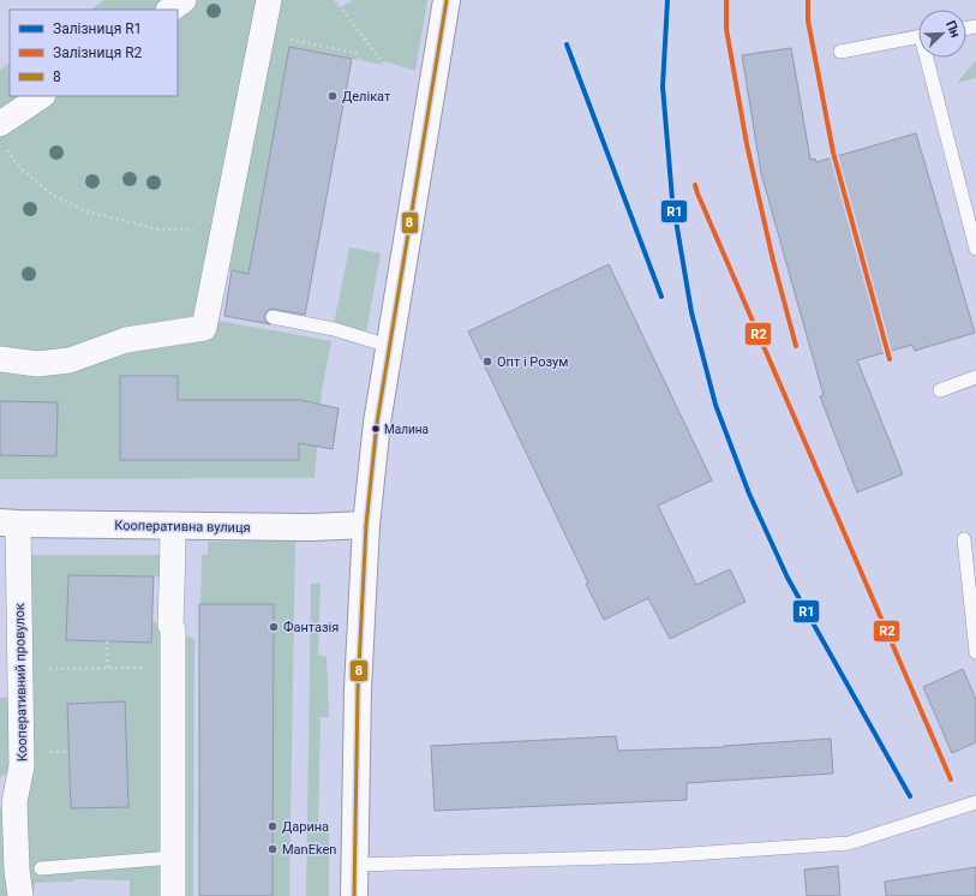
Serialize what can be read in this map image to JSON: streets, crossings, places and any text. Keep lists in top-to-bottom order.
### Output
{
  "streets": {
    "main road": ["Кооперативна вулиця"],
    "street": ["Кооперативний провулок"]
  },
  "crossings": [
    ["Кооперативна вулиця", "Кооперативний провулок"]
  ],
  "places": [
    "Делікат",
    "Опт і Розум",
    "Малина",
    "Фантазiя",
    "Дарина",
    "ManEken"
  ],
  "lines": ["rail line R1", "rail line R2", "transit line 8"],
  "legend": ["Залізниця R1", "Залізниця R2", "8"],
  "north": "top right"
}
